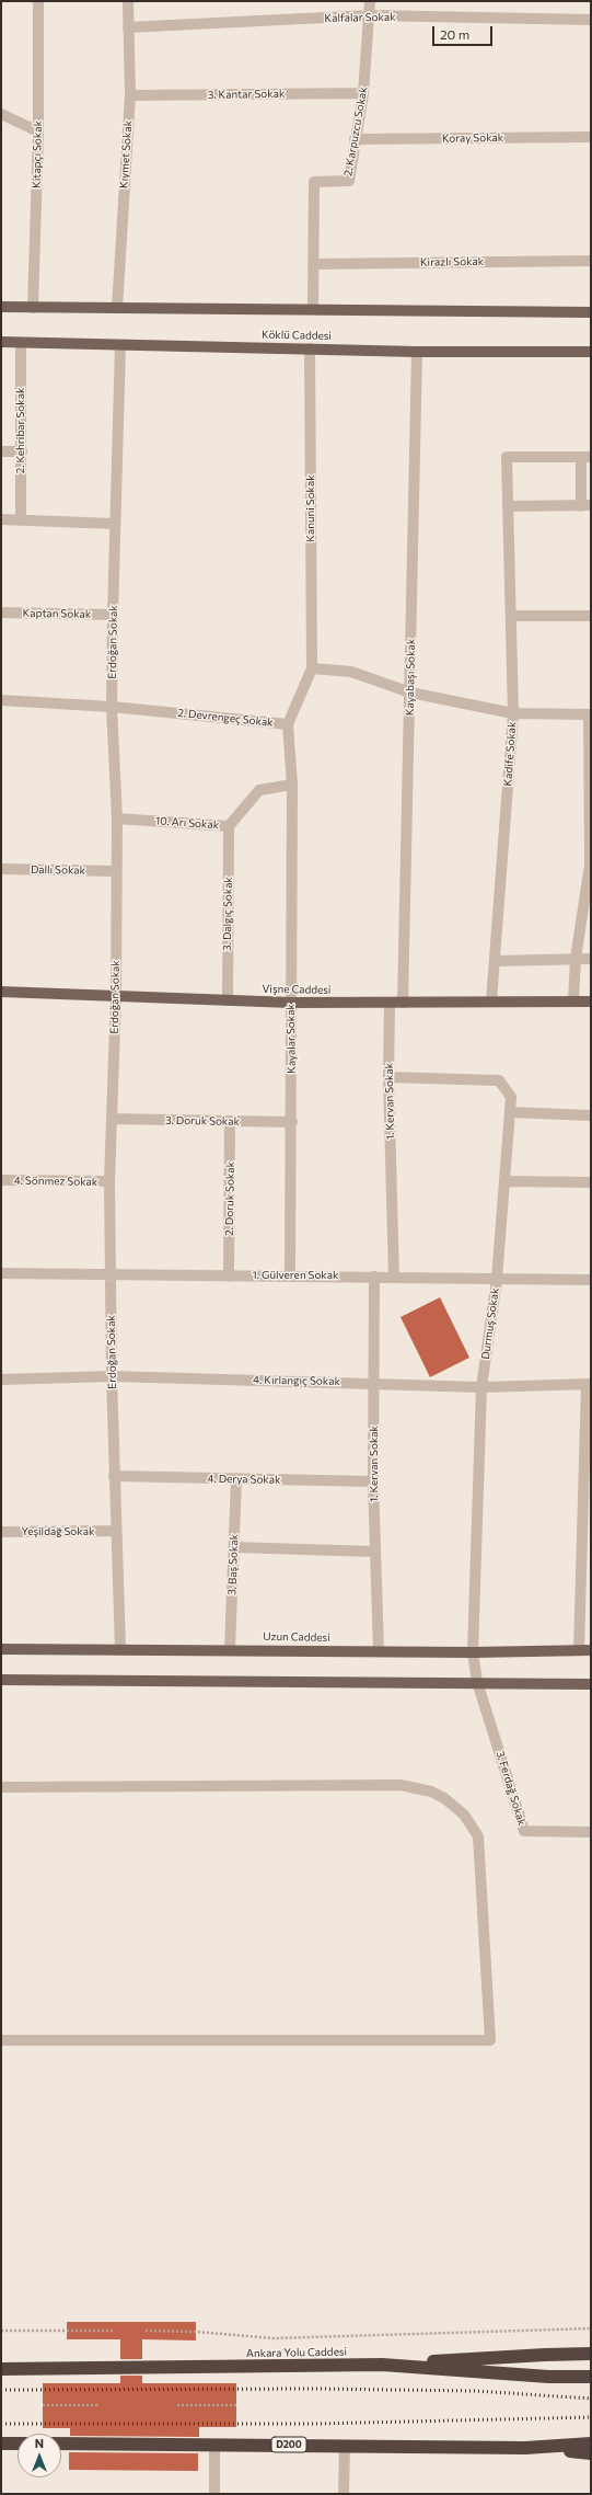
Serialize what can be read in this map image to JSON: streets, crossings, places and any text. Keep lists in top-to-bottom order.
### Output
{
  "streets": {
    "highway": ["Ankara Yolu Caddesi", "D200"],
    "main road": ["Köklü Caddesi", "Vişne Caddesi", "Uzun Caddesi"],
    "street": [
      "Kalfalar Sokak",
      "3. Kantar Sokak",
      "2. Karpuzcu Sokak",
      "Koray Sokak",
      "Kitapçı Sokak",
      "Kıymet Sokak",
      "Kirazlı Sokak",
      "2. Kehribar Sokak",
      "Kanuni Sokak",
      "Kaptan Sokak",
      "Erdoğan Sokak",
      "Kayabaşı Sokak",
      "2. Devrengeç Sokak",
      "Kadife Sokak",
      "10. Arı Sokak",
      "Dallı Sokak",
      "3. Dalgıç Sokak",
      "Kayalar Sokak",
      "1. Kervan Sokak",
      "3. Doruk Sokak",
      "4. Sönmez Sokak",
      "2. Doruk Sokak",
      "1. Gülveren Sokak",
      "Durmuş Sokak",
      "4. Kırlangıç Sokak",
      "4. Derya Sokak",
      "Yeşildağ Sokak",
      "3. Baş Sokak",
      "3. Ferdağ Sokak"
    ]
  },
  "crossings": [
    ["Kalfalar Sokak", "2. Karpuzcu Sokak"],
    ["Kalfalar Sokak", "Kıymet Sokak"],
    ["3. Kantar Sokak", "2. Karpuzcu Sokak"],
    ["3. Kantar Sokak", "Kıymet Sokak"],
    ["2. Karpuzcu Sokak", "Koray Sokak"],
    ["2. Karpuzcu Sokak", "Kirazlı Sokak"],
    ["Köklü Caddesi", "2. Kehribar Sokak"],
    ["Köklü Caddesi", "Kanuni Sokak"],
    ["Köklü Caddesi", "Erdoğan Sokak"],
    ["Köklü Caddesi", "Kayabaşı Sokak"],
    ["Kanuni Sokak", "2. Devrengeç Sokak"],
    ["Kaptan Sokak", "Erdoğan Sokak"],
    ["Erdoğan Sokak", "2. Devrengeç Sokak"],
    ["Erdoğan Sokak", "10. Arı Sokak"],
    ["Erdoğan Sokak", "Dallı Sokak"],
    ["Erdoğan Sokak", "Vişne Caddesi"],
    ["Erdoğan Sokak", "3. Doruk Sokak"],
    ["Erdoğan Sokak", "4. Sönmez Sokak"],
    ["Erdoğan Sokak", "1. Gülveren Sokak"],
    ["Erdoğan Sokak", "4. Kırlangıç Sokak"],
    ["Erdoğan Sokak", "4. Derya Sokak"],
    ["Erdoğan Sokak", "Yeşildağ Sokak"],
    ["Erdoğan Sokak", "Uzun Caddesi"],
    ["Kayabaşı Sokak", "Vişne Caddesi"],
    ["2. Devrengeç Sokak", "Kayalar Sokak"],
    ["Kadife Sokak", "Vişne Caddesi"],
    ["10. Arı Sokak", "3. Dalgıç Sokak"],
    ["10. Arı Sokak", "Kayalar Sokak"],
    ["3. Dalgıç Sokak", "Vişne Caddesi"],
    ["Vişne Caddesi", "Kayalar Sokak"],
    ["Vişne Caddesi", "1. Kervan Sokak"],
    ["Kayalar Sokak", "3. Doruk Sokak"],
    ["Kayalar Sokak", "1. Gülveren Sokak"],
    ["1. Kervan Sokak", "1. Gülveren Sokak"],
    ["1. Kervan Sokak", "Durmuş Sokak"],
    ["1. Kervan Sokak", "4. Kırlangıç Sokak"],
    ["1. Kervan Sokak", "4. Derya Sokak"],
    ["1. Kervan Sokak", "Uzun Caddesi"],
    ["3. Doruk Sokak", "2. Doruk Sokak"],
    ["2. Doruk Sokak", "1. Gülveren Sokak"],
    ["1. Gülveren Sokak", "Durmuş Sokak"],
    ["Durmuş Sokak", "4. Kırlangıç Sokak"],
    ["Durmuş Sokak", "Uzun Caddesi"],
    ["Durmuş Sokak", "3. Ferdağ Sokak"],
    ["4. Derya Sokak", "3. Baş Sokak"],
    ["3. Baş Sokak", "Uzun Caddesi"]
  ],
  "scale_bar": "20 m",
  "north": "top"
}
